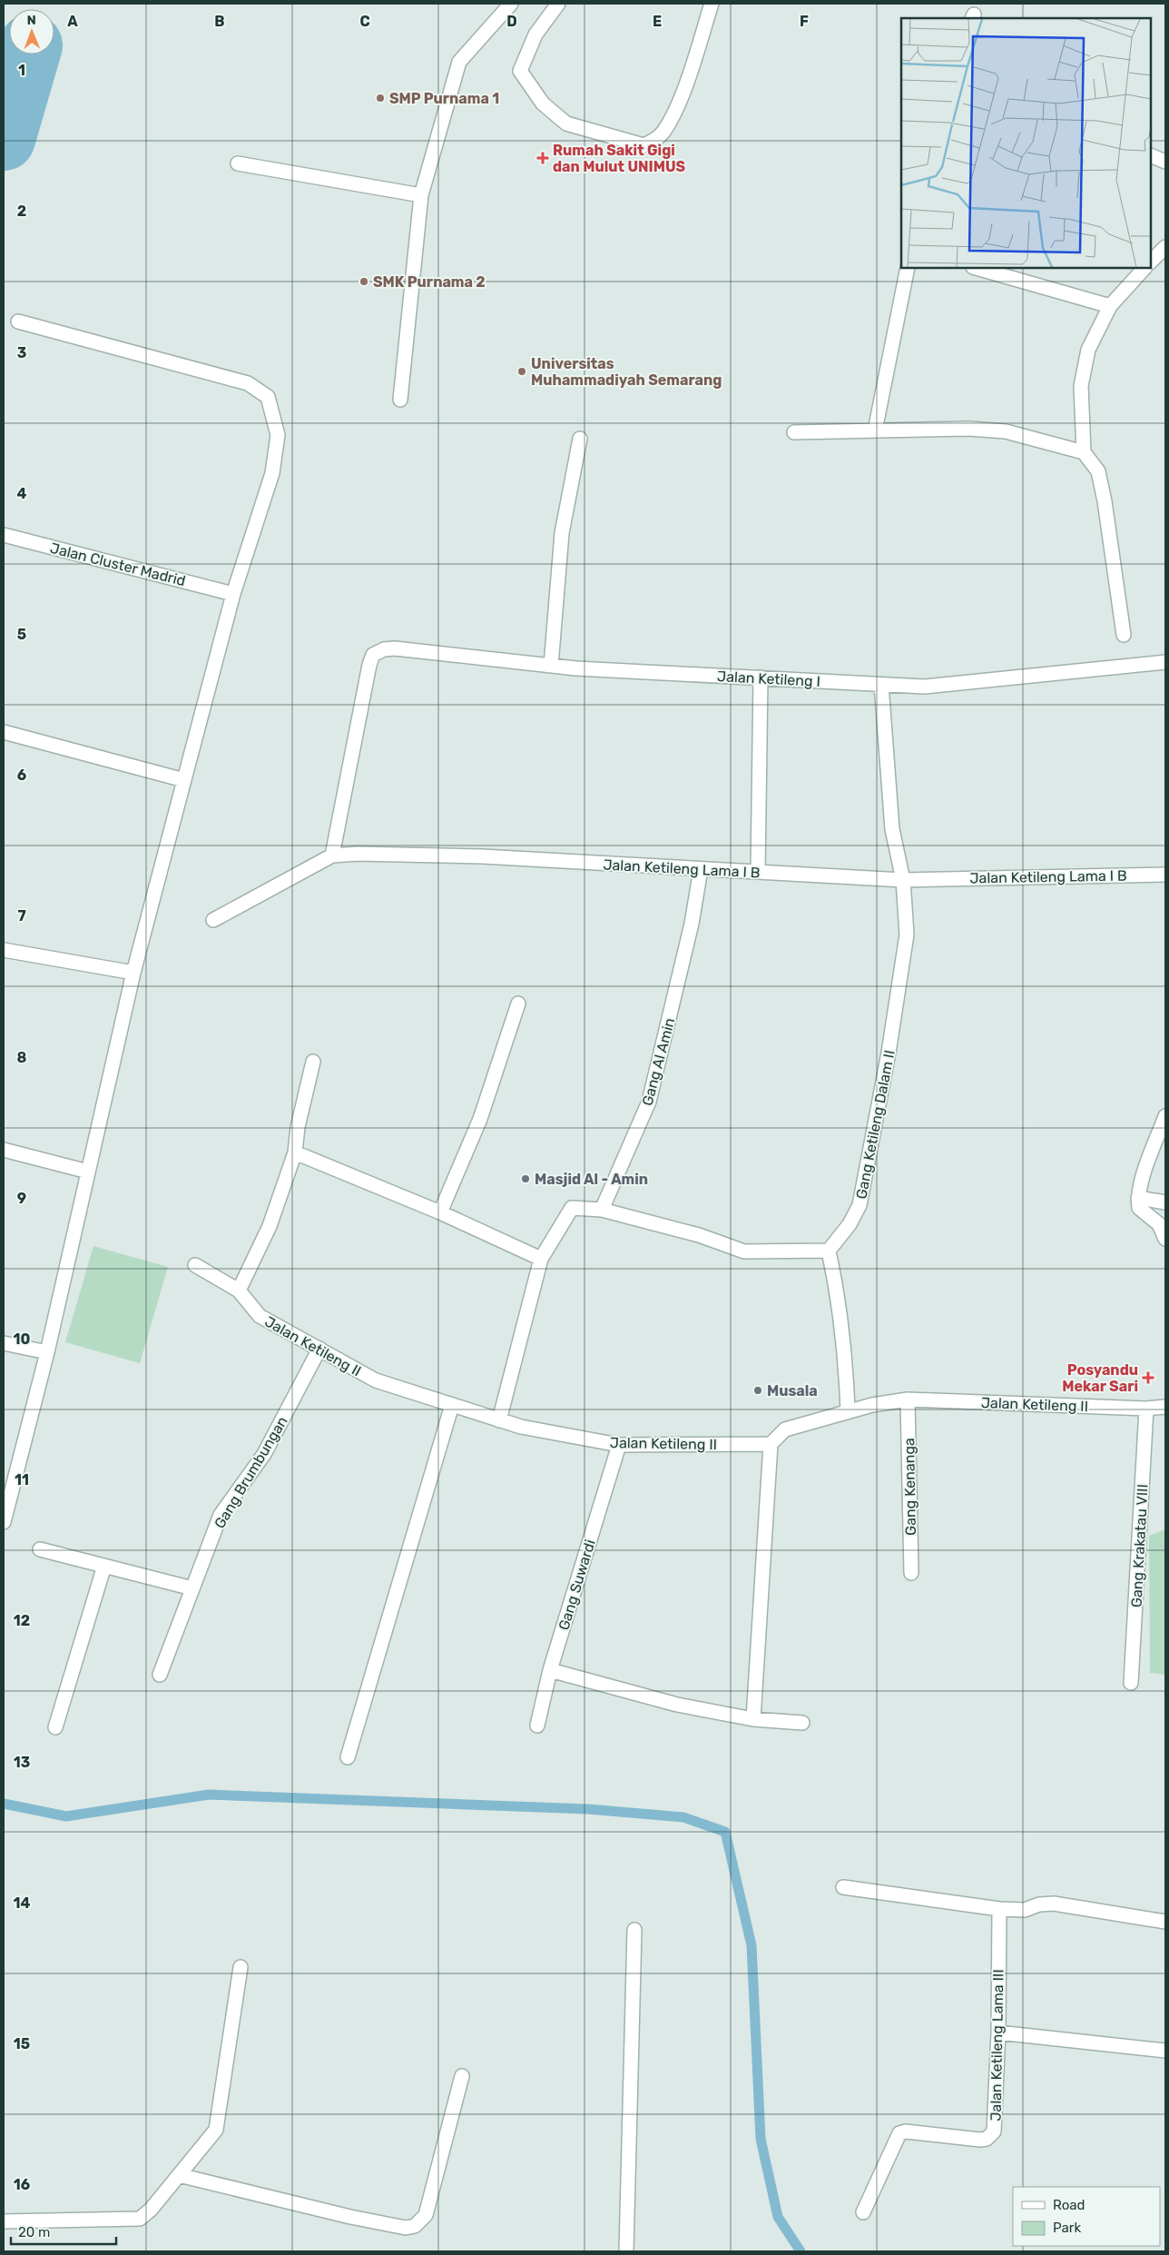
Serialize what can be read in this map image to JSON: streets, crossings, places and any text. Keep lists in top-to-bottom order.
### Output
{
  "streets": {
    "street": [
      "Jalan Cluster Madrid",
      "Jalan Ketileng I",
      "Jalan Ketileng Lama I B",
      "Gang Al Amin",
      "Gang Ketileng Dalam II",
      "Jalan Ketileng II",
      "Gang Brumbungan",
      "Gang Kenanga",
      "Gang Krakatau VIII",
      "Gang Suwardi",
      "Jalan Ketileng Lama III"
    ]
  },
  "crossings": [
    ["Jalan Ketileng I", "Jalan Ketileng Lama I B"],
    ["Jalan Ketileng I", "Gang Ketileng Dalam II"],
    ["Jalan Ketileng Lama I B", "Gang Al Amin"],
    ["Jalan Ketileng Lama I B", "Gang Ketileng Dalam II"],
    ["Jalan Ketileng II", "Gang Brumbungan"],
    ["Jalan Ketileng II", "Gang Kenanga"],
    ["Jalan Ketileng II", "Gang Krakatau VIII"],
    ["Jalan Ketileng II", "Gang Suwardi"]
  ],
  "places": {
    "other": [
      "SMP Purnama 1",
      "SMK Purnama 2",
      "Universitas Muhammadiyah Semarang",
      "Masjid Al - Amin",
      "Musala"
    ],
    "health": ["Rumah Sakit Gigi dan Mulut UNIMUS", "Posyandu Mekar Sari"]
  },
  "legend": ["Road", "Park"],
  "scale_bar": "20 m",
  "north": "top",
  "grid": {
    "columns": [
      "A",
      "B",
      "C",
      "D",
      "E",
      "F"
    ],
    "rows": [
      "1",
      "2",
      "3",
      "4",
      "5",
      "6",
      "7",
      "8",
      "9",
      "10",
      "11",
      "12",
      "13",
      "14",
      "15",
      "16"
    ]
  }
}
